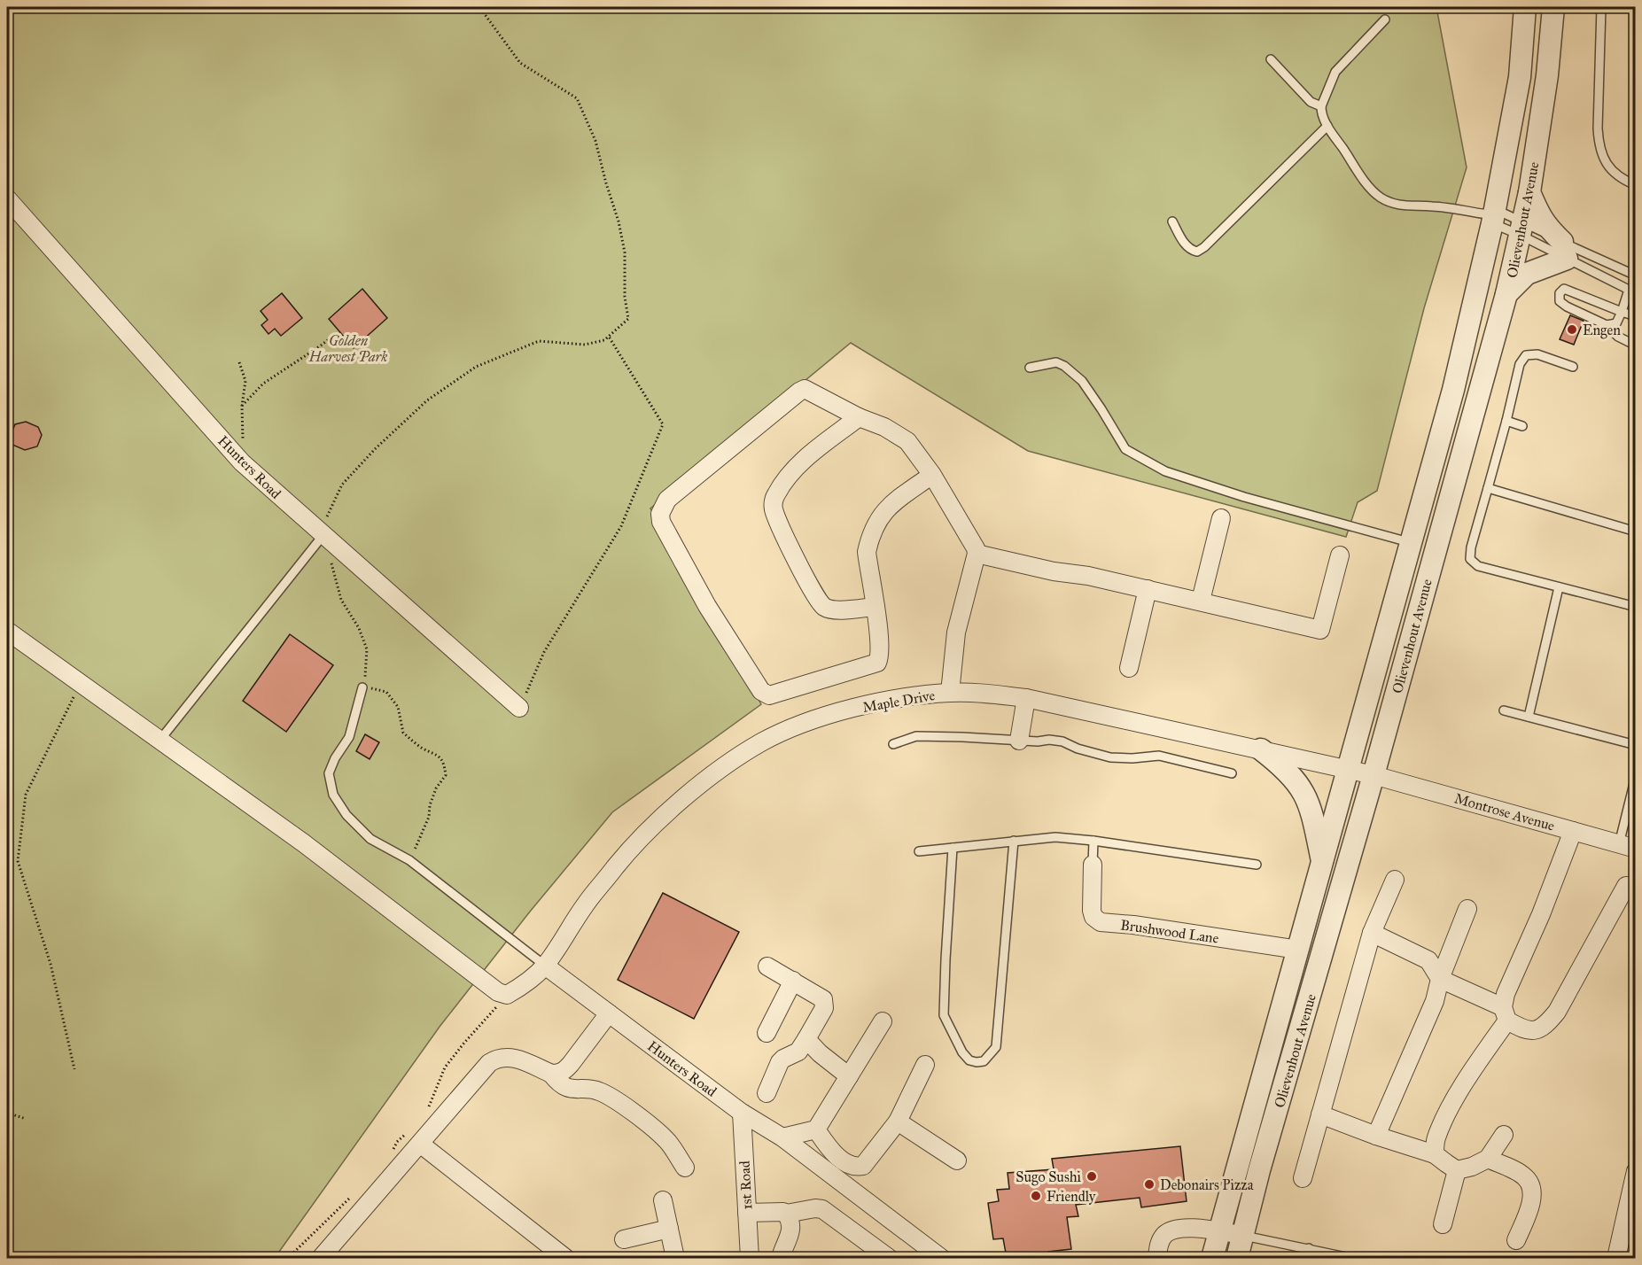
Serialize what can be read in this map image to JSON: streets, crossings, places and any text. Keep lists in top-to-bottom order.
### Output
{
  "streets": {
    "street": [
      "Olievenhout Avenue",
      "Hunters Road",
      "Maple Drive",
      "Montrose Avenue",
      "Brushwood Lane",
      "1st Road"
    ]
  },
  "crossings": [
    ["Olievenhout Avenue", "Maple Drive"],
    ["Olievenhout Avenue", "Montrose Avenue"],
    ["Olievenhout Avenue", "Brushwood Lane"],
    ["Hunters Road", "Maple Drive"],
    ["Hunters Road", "1st Road"],
    ["Maple Drive", "Montrose Avenue"]
  ],
  "parks": ["Golden Harvest Park"],
  "places": [
    "Engen",
    "Sugo Sushi",
    "Debonairs Pizza",
    "Friendly"
  ]
}
